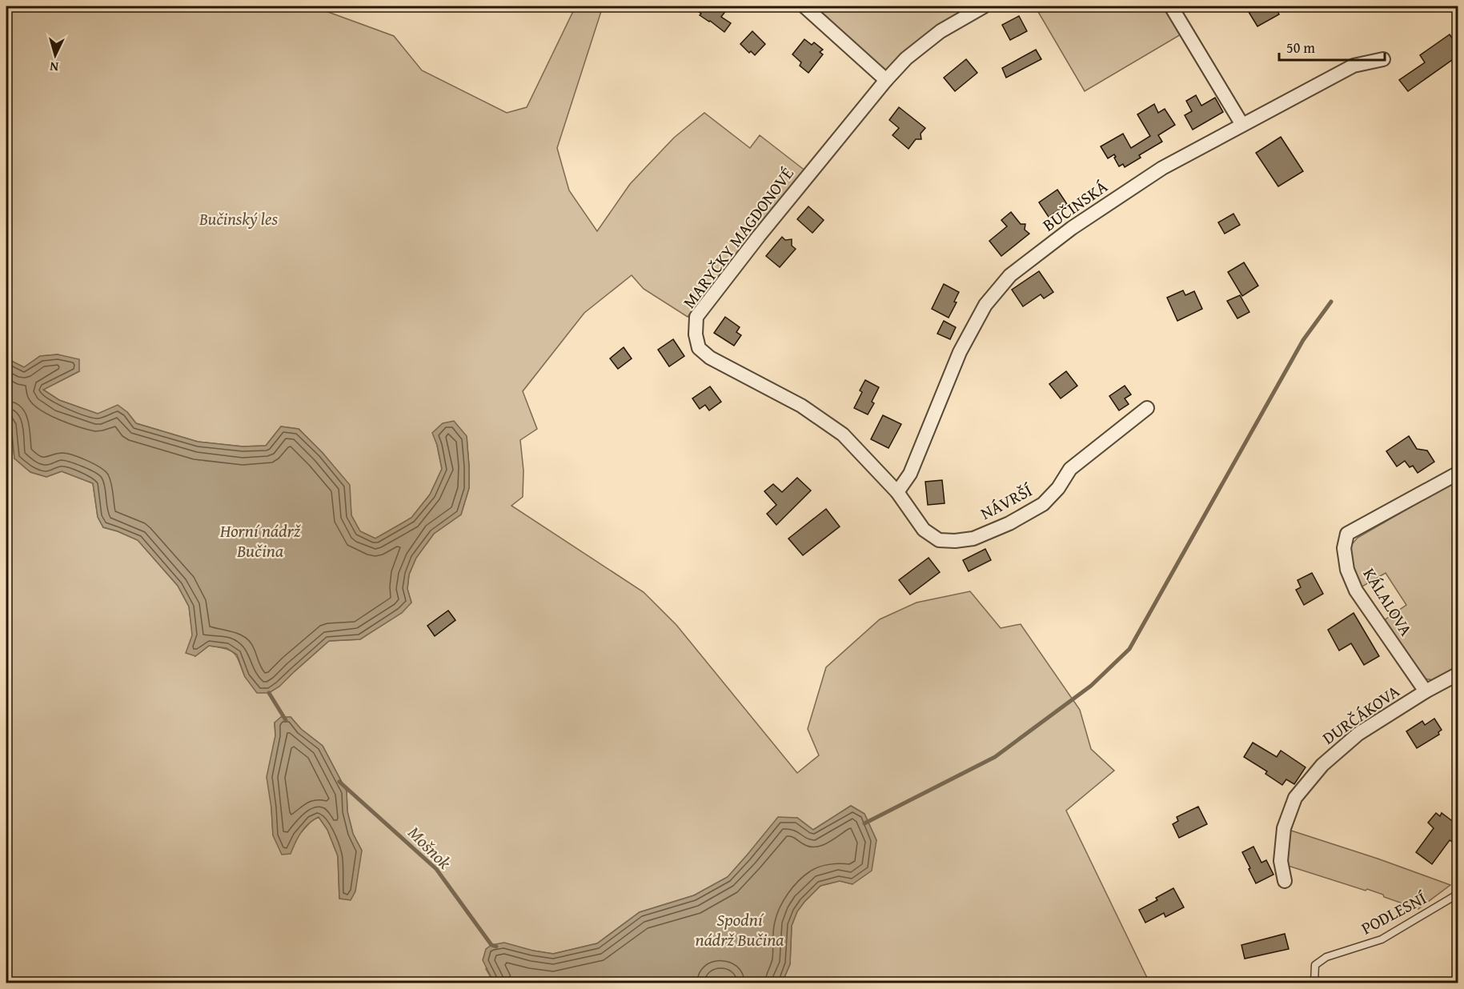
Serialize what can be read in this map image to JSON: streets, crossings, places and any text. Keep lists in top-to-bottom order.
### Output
{
  "streets": {
    "street": [
      "BUČINSKÁ",
      "MARYČKY MAGDONOVÉ",
      "NÁVRŠÍ",
      "KÁLALOVA",
      "DURČÁKOVA"
    ],
    "lane": ["PODLESNÍ"]
  },
  "crossings": [
    ["BUČINSKÁ", "MARYČKY MAGDONOVÉ"],
    ["BUČINSKÁ", "NÁVRŠÍ"],
    ["MARYČKY MAGDONOVÉ", "NÁVRŠÍ"],
    ["KÁLALOVA", "DURČÁKOVA"]
  ],
  "water": ["Horní nádrž Bučina", "Mošnok", "Spodní nádrž Bučina"],
  "parks": ["Bučinský les"],
  "scale_bar": "50 m",
  "north": "bottom"
}
